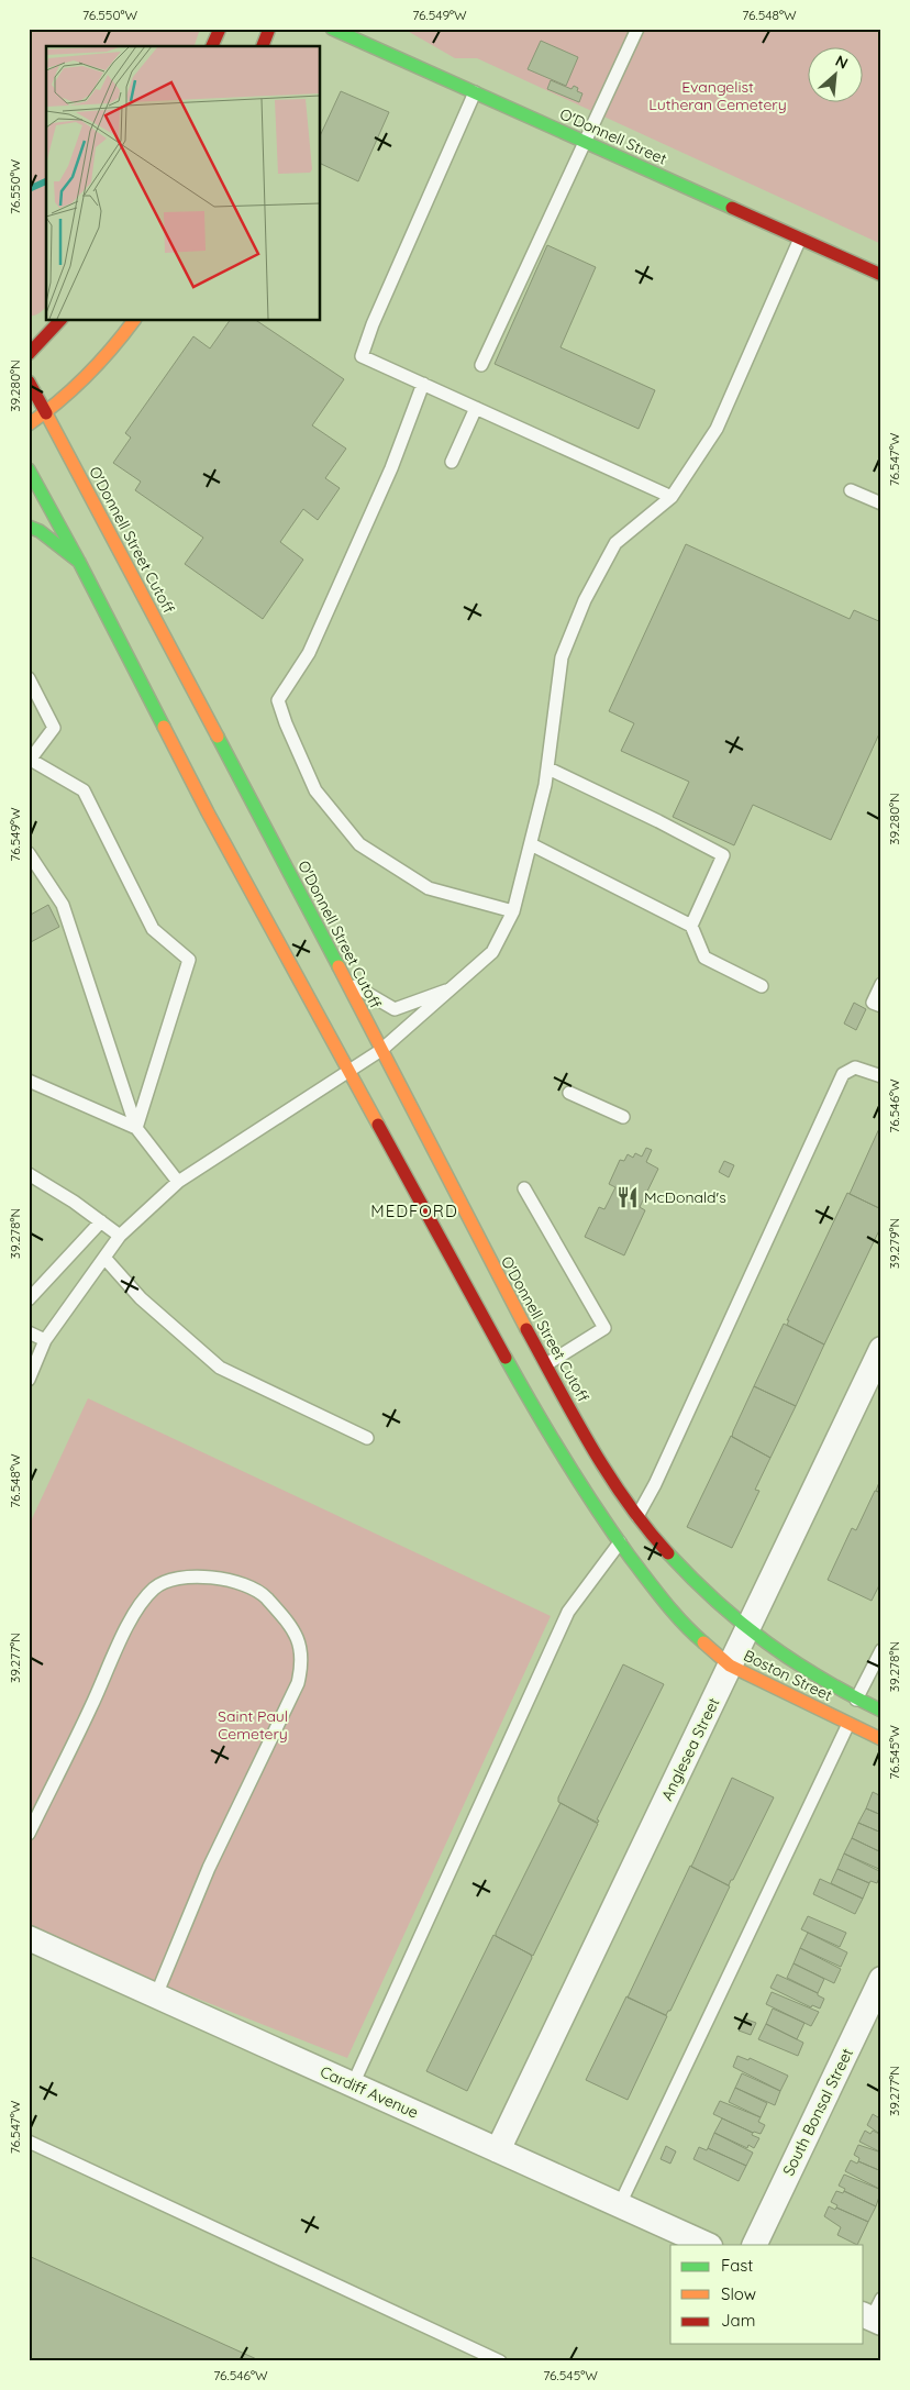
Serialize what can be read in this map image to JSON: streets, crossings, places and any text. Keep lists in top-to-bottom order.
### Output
{
  "streets": {
    "main road": ["O'Donnell Street", "O'Donnell Street Cutoff", "Boston Street"],
    "street": ["Anglesea Street", "Cardiff Avenue", "South Bonsal Street"]
  },
  "crossings": [
    ["O'Donnell Street Cutoff", "Boston Street"],
    ["Boston Street", "Anglesea Street"],
    ["Anglesea Street", "Cardiff Avenue"]
  ],
  "districts": ["MEDFORD"],
  "parks": ["Evangelist Lutheran Cemetery", "Saint Paul Cemetery"],
  "places": {
    "restaurant": ["McDonald's"]
  },
  "legend": ["Fast", "Slow", "Jam"],
  "north": "top right",
  "coordinates": [
    "76.550°W",
    "76.549°W",
    "76.548°W",
    "39.280°N",
    "76.547°W",
    "76.546°W",
    "39.278°N",
    "39.279°N",
    "39.277°N",
    "76.545°W"
  ]
}
